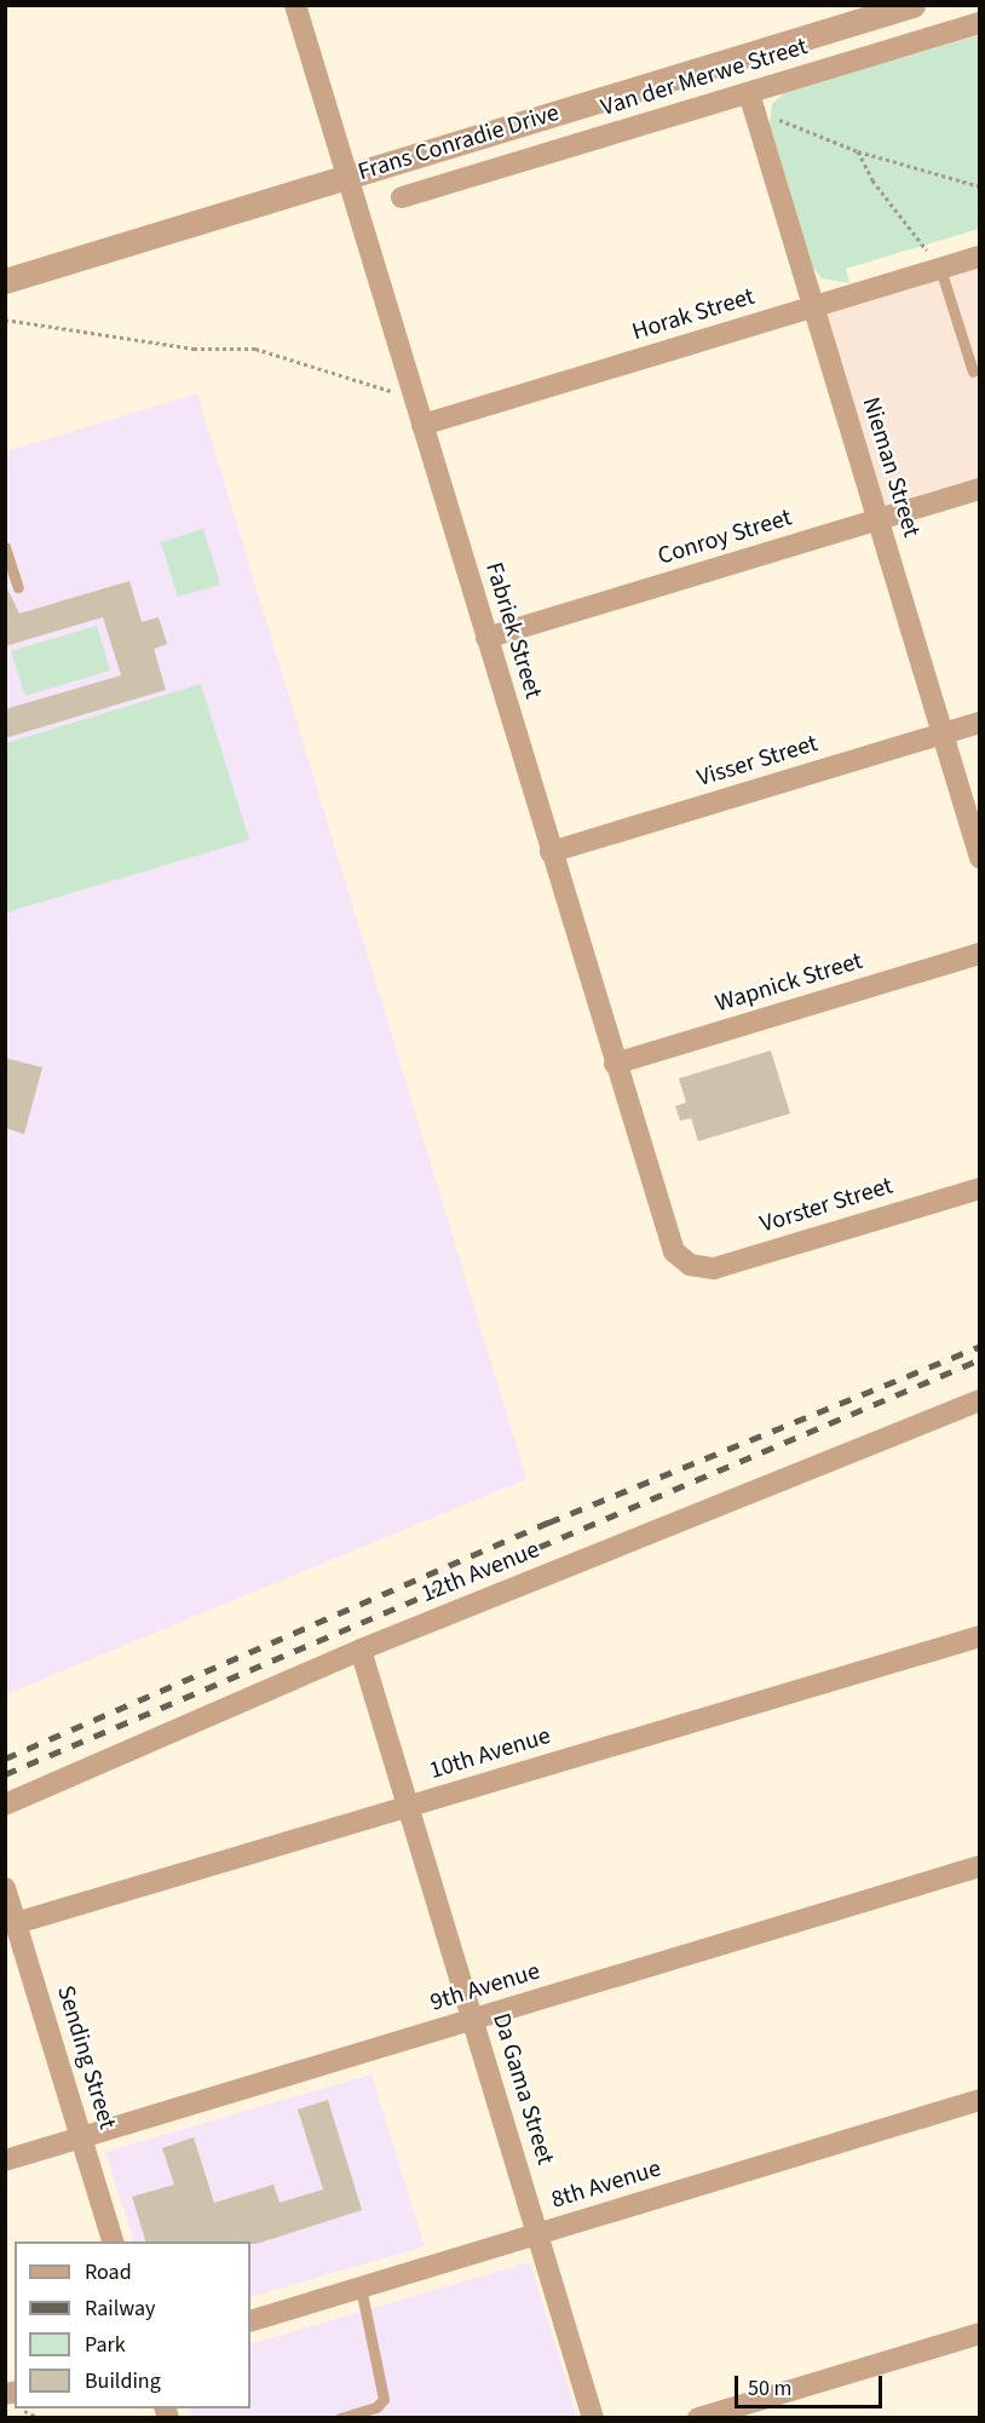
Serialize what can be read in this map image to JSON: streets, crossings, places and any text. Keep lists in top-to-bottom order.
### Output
{
  "streets": {
    "street": [
      "Van der Merwe Street",
      "Frans Conradie Drive",
      "Horak Street",
      "Nieman Street",
      "Conroy Street",
      "Fabriek Street",
      "Visser Street",
      "Wapnick Street",
      "Vorster Street",
      "12th Avenue",
      "10th Avenue",
      "9th Avenue",
      "Sending Street",
      "Da Gama Street",
      "8th Avenue"
    ]
  },
  "crossings": [
    ["Van der Merwe Street", "Nieman Street"],
    ["Frans Conradie Drive", "Fabriek Street"],
    ["Horak Street", "Nieman Street"],
    ["Horak Street", "Fabriek Street"],
    ["Nieman Street", "Conroy Street"],
    ["Nieman Street", "Visser Street"],
    ["Conroy Street", "Fabriek Street"],
    ["Fabriek Street", "Visser Street"],
    ["Fabriek Street", "Wapnick Street"],
    ["Fabriek Street", "Vorster Street"],
    ["12th Avenue", "Da Gama Street"],
    ["10th Avenue", "Sending Street"],
    ["10th Avenue", "Da Gama Street"],
    ["9th Avenue", "Sending Street"],
    ["9th Avenue", "Da Gama Street"],
    ["Da Gama Street", "8th Avenue"]
  ],
  "legend": [
    "Road",
    "Railway",
    "Park",
    "Building"
  ],
  "scale_bar": "50 m"
}
